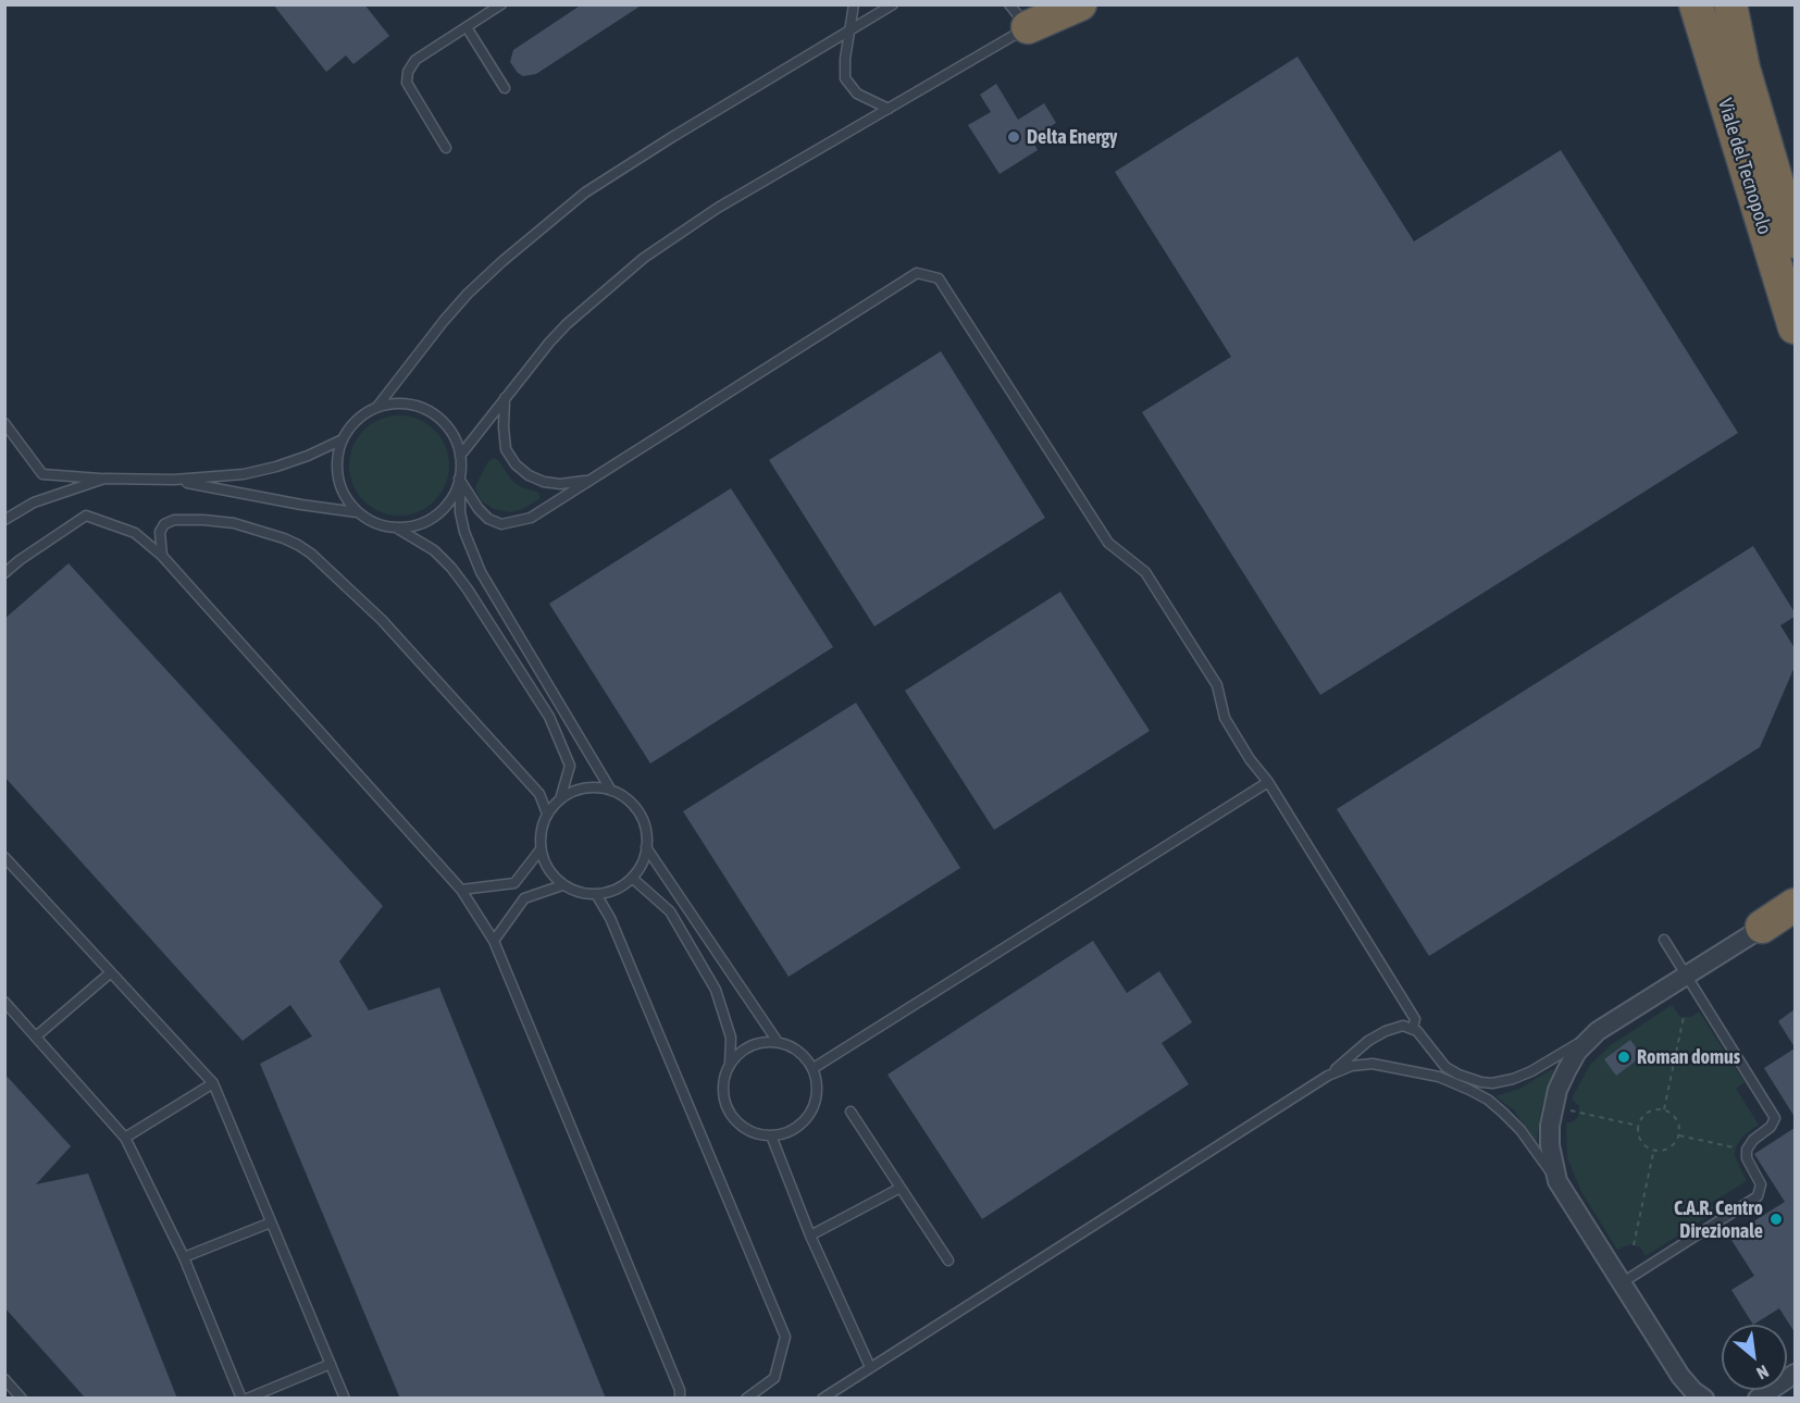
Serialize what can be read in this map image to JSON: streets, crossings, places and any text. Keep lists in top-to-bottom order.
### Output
{
  "streets": {
    "highway": ["Viale del Tecnopolo"]
  },
  "places": ["Delta Energy", "Roman domus", "C.A.R. Centro Direzionale"],
  "north": "bottom right"
}
